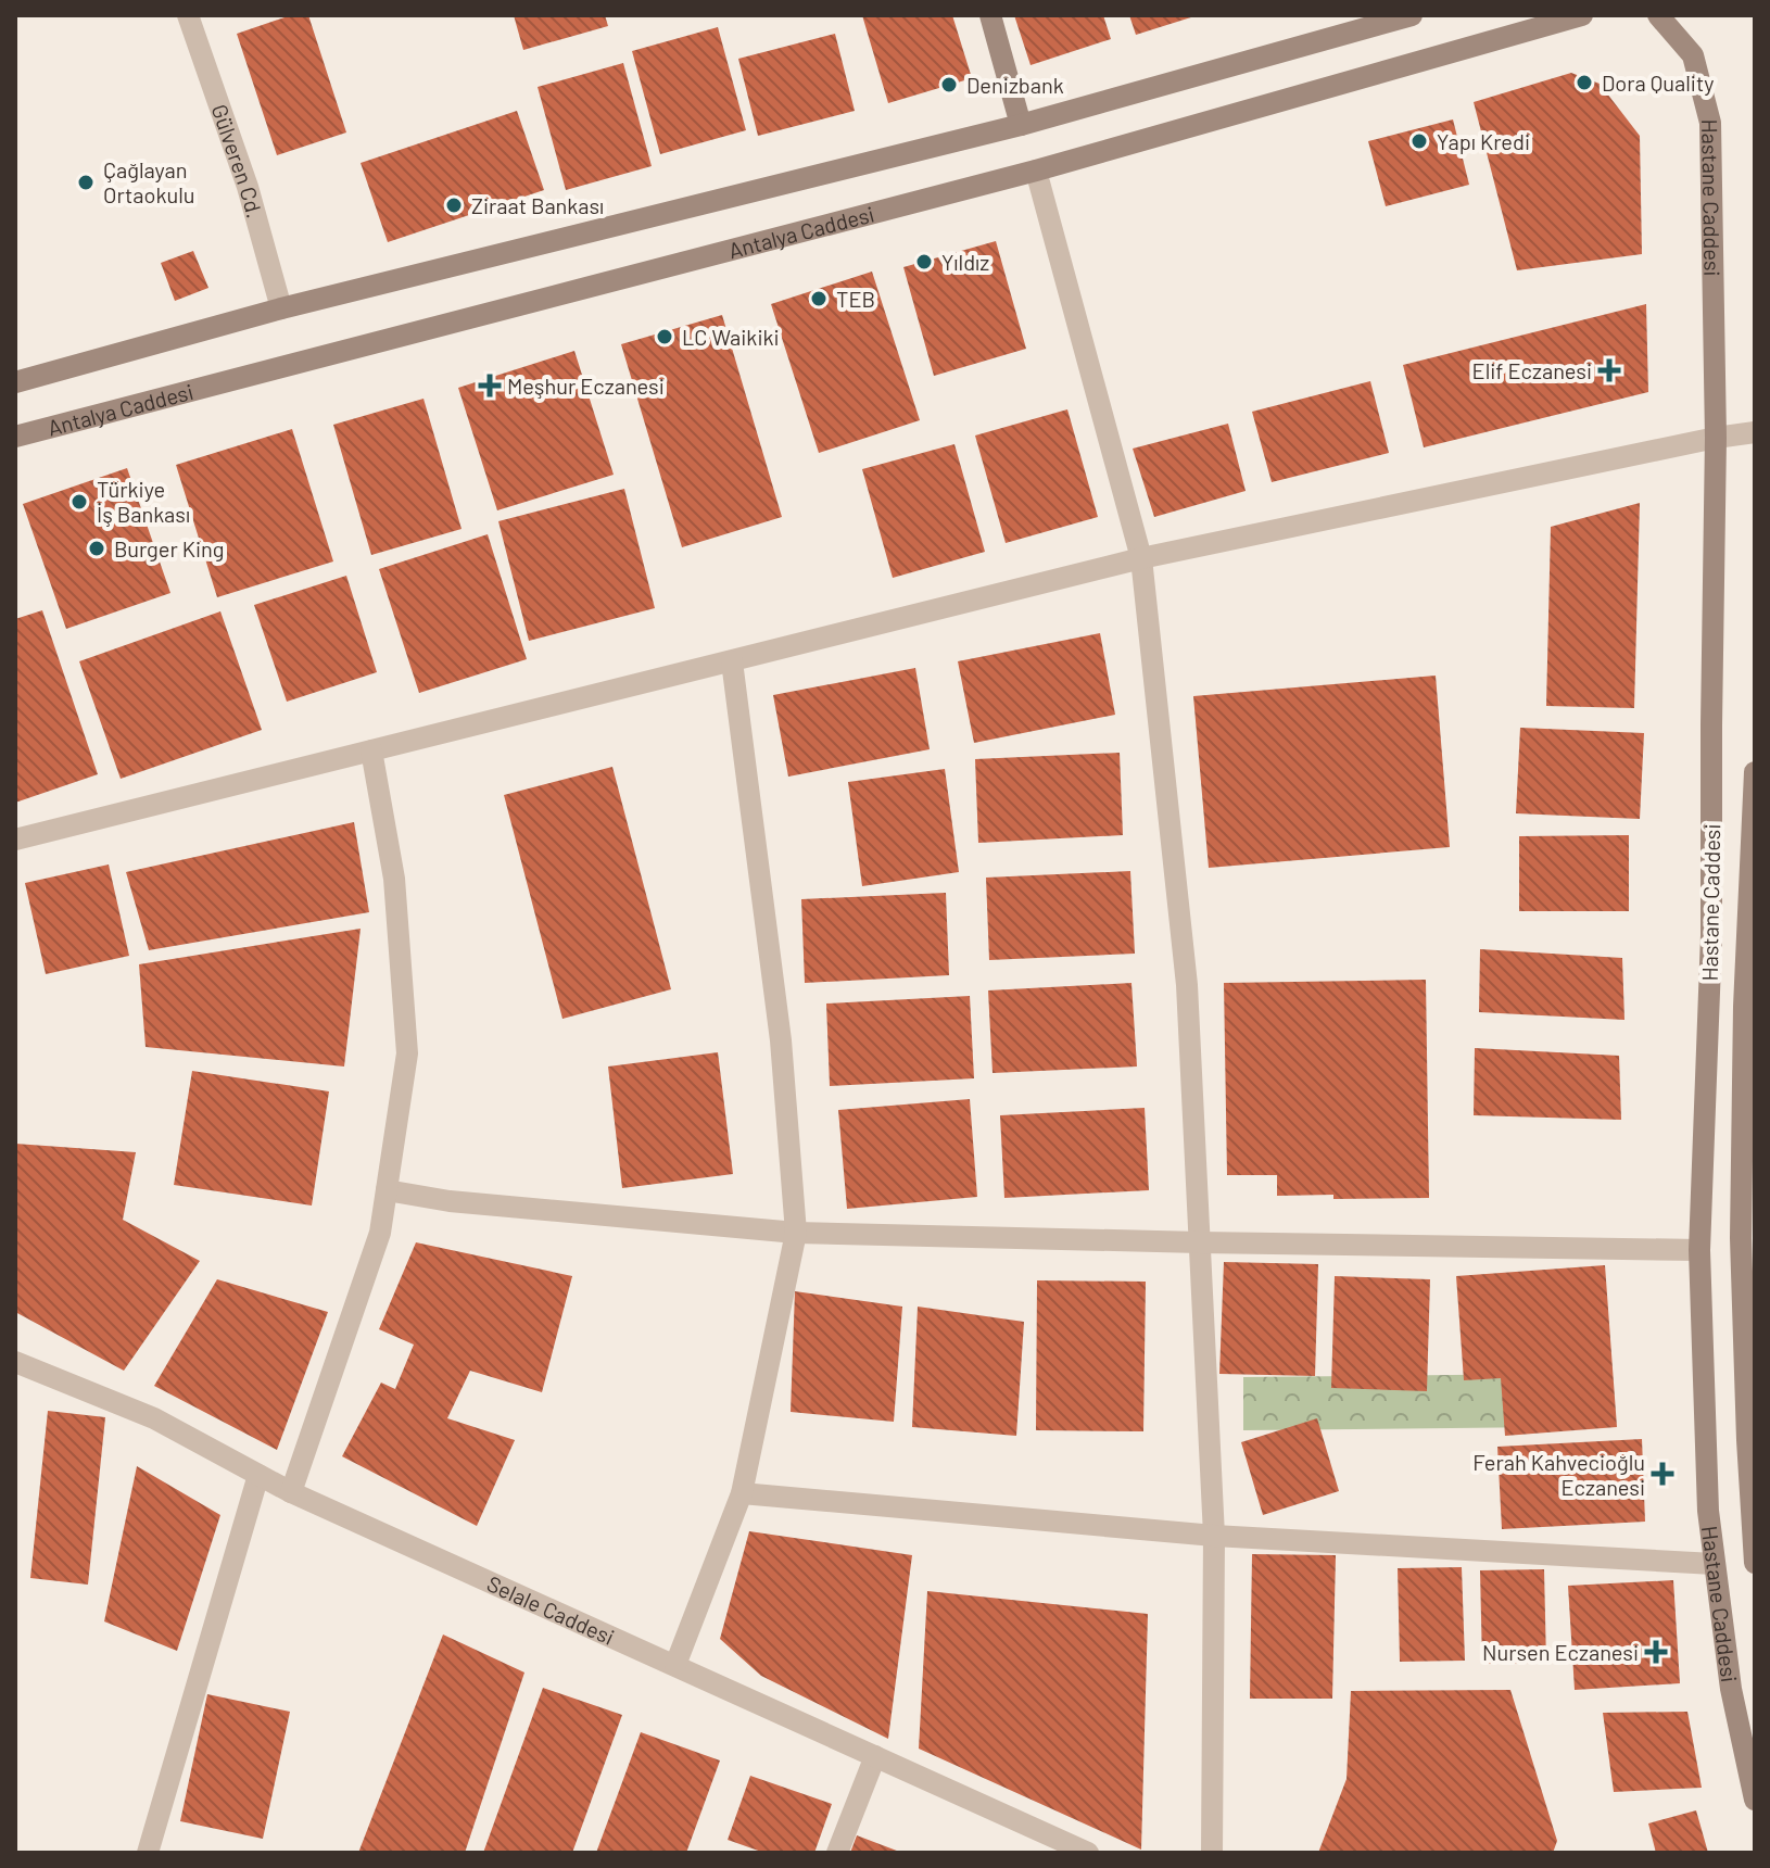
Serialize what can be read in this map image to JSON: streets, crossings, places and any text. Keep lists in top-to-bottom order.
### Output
{
  "streets": {
    "main road": ["Hastane Caddesi", "Antalya Caddesi"],
    "street": ["Gülveren Cd.", "Selale Caddesi"]
  },
  "places": {
    "other": [
      "Dora Quality",
      "Denizbank",
      "Yapı Kredi",
      "Çağlayan Ortaokulu",
      "Ziraat Bankası",
      "Yıldız",
      "TEB",
      "LC Waikiki",
      "Türkiye İş Bankası",
      "Burger King"
    ],
    "health": [
      "Elif Eczanesi",
      "Meşhur Eczanesi",
      "Ferah Kahvecioğlu Eczanesi",
      "Nursen Eczanesi"
    ]
  }
}
